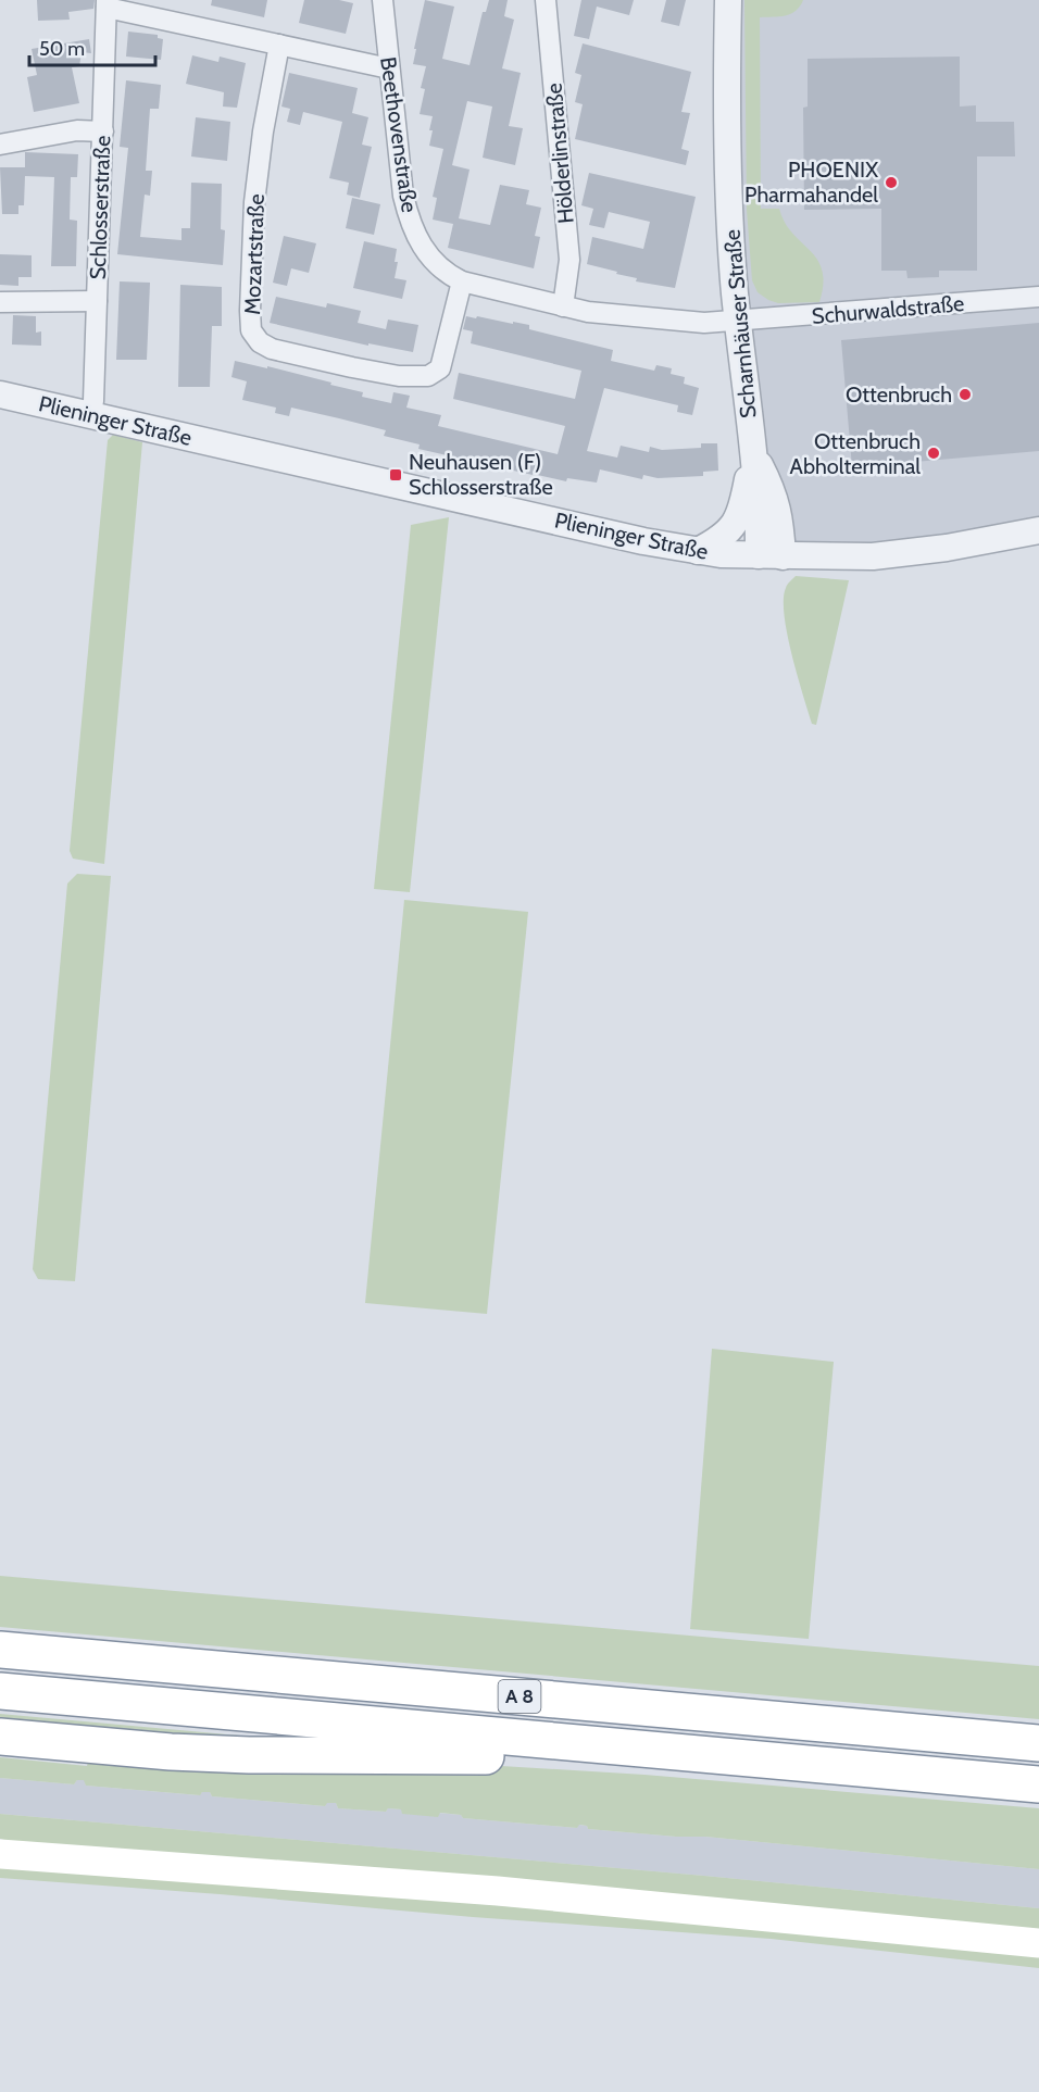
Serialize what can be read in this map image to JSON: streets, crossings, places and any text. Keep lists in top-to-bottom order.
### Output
{
  "streets": {
    "highway": ["A 8"],
    "street": [
      "Beethovenstraße",
      "Hölderlinstraße",
      "Schlosserstraße",
      "Mozartstraße",
      "Schurwaldstraße",
      "Scharnhäuser Straße",
      "Plieninger Straße"
    ]
  },
  "crossings": [
    ["Beethovenstraße", "Hölderlinstraße"],
    ["Beethovenstraße", "Mozartstraße"],
    ["Beethovenstraße", "Schurwaldstraße"],
    ["Beethovenstraße", "Scharnhäuser Straße"],
    ["Schlosserstraße", "Plieninger Straße"],
    ["Schurwaldstraße", "Scharnhäuser Straße"],
    ["Scharnhäuser Straße", "Plieninger Straße"]
  ],
  "places": {
    "other": ["PHOENIX Pharmahandel", "Ottenbruch", "Ottenbruch Abholterminal"],
    "transit": ["Neuhausen (F) Schlosserstraße"]
  },
  "scale_bar": "50 m"
}
